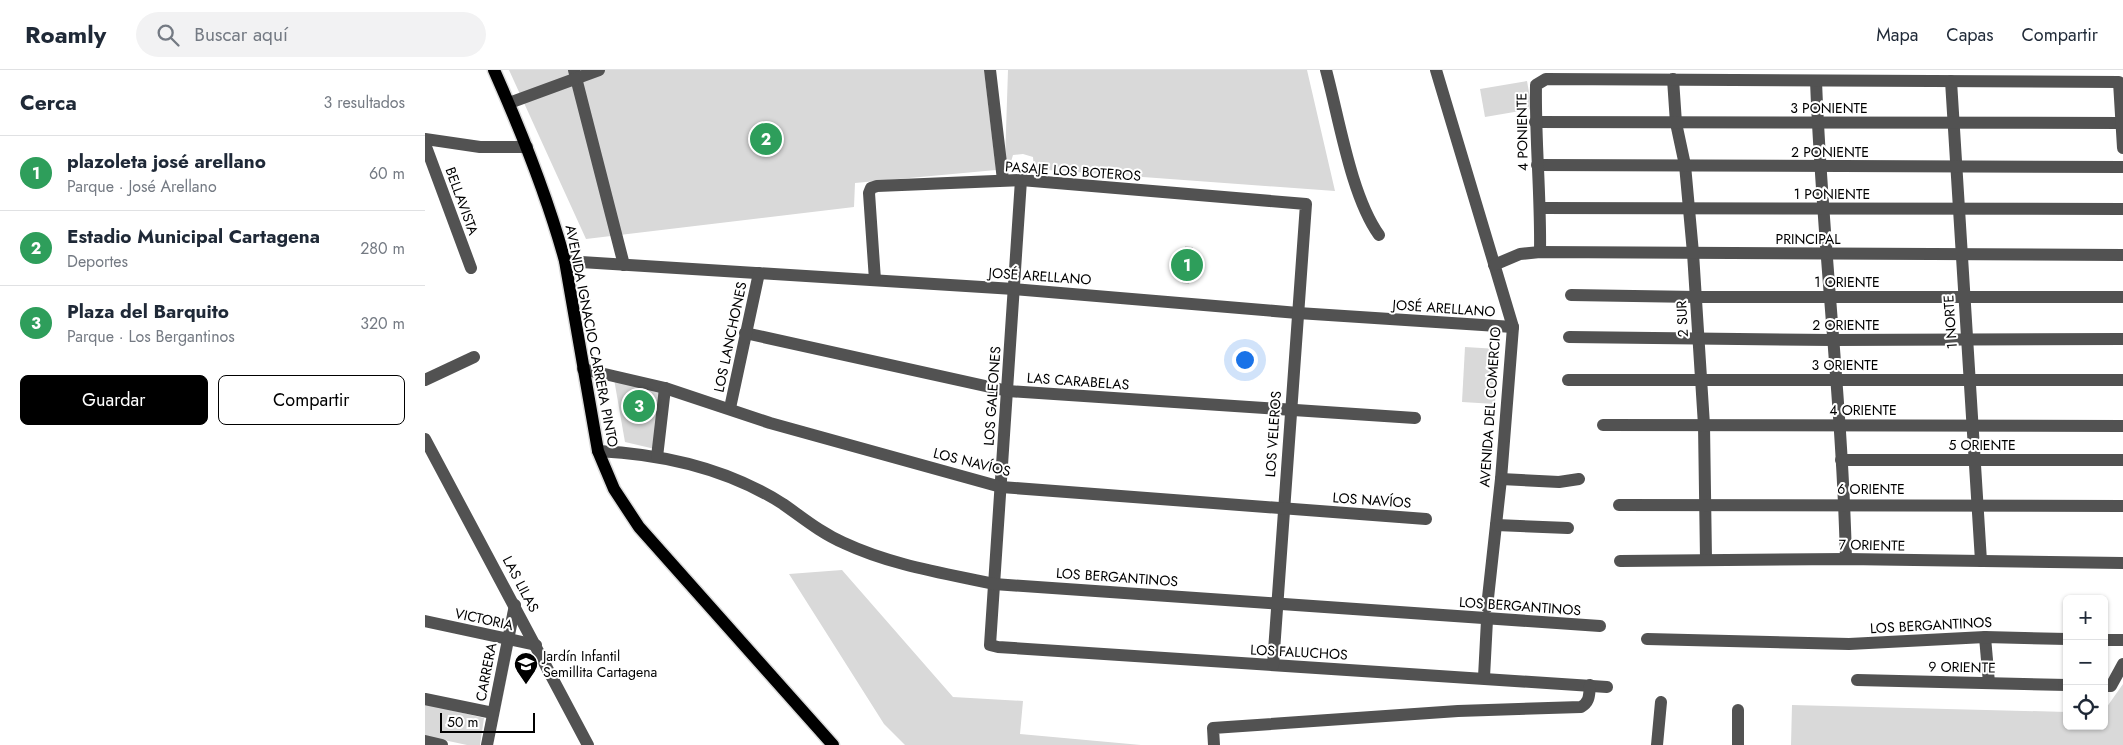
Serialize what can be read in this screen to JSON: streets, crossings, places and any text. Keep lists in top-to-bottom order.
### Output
{
  "streets": {
    "main road": ["AVENIDA IGNACIO CARRERA PINTO"],
    "street": [
      "3 PONIENTE",
      "4 PONIENTE",
      "2 PONIENTE",
      "PASAJE LOS BOTEROS",
      "1 PONIENTE",
      "BELLAVISTA",
      "PRINCIPAL",
      "JOSÉ ARELLANO",
      "1 ORIENTE",
      "2 SUR",
      "1 NORTE",
      "2 ORIENTE",
      "LOS LANCHONES",
      "3 ORIENTE",
      "LAS CARABELAS",
      "LOS GALEONES",
      "AVENIDA DEL COMERCIO",
      "4 ORIENTE",
      "LOS VELEROS",
      "5 ORIENTE",
      "LOS NAVÍOS",
      "6 ORIENTE",
      "7 ORIENTE",
      "LOS BERGANTINOS",
      "LAS LILAS",
      "VICTORIA",
      "LOS FALUCHOS",
      "9 ORIENTE",
      "CARRERA"
    ]
  },
  "crossings": [
    ["3 PONIENTE", "4 PONIENTE"],
    ["3 PONIENTE", "2 SUR"],
    ["3 PONIENTE", "1 NORTE"],
    ["4 PONIENTE", "2 PONIENTE"],
    ["4 PONIENTE", "1 PONIENTE"],
    ["4 PONIENTE", "PRINCIPAL"],
    ["4 PONIENTE", "2 SUR"],
    ["4 PONIENTE", "1 NORTE"],
    ["2 PONIENTE", "2 SUR"],
    ["2 PONIENTE", "1 NORTE"],
    ["PASAJE LOS BOTEROS", "JOSÉ ARELLANO"],
    ["PASAJE LOS BOTEROS", "LOS GALEONES"],
    ["PASAJE LOS BOTEROS", "LOS VELEROS"],
    ["1 PONIENTE", "2 SUR"],
    ["1 PONIENTE", "1 NORTE"],
    ["PRINCIPAL", "2 SUR"],
    ["PRINCIPAL", "1 NORTE"],
    ["PRINCIPAL", "AVENIDA DEL COMERCIO"],
    ["JOSÉ ARELLANO", "AVENIDA IGNACIO CARRERA PINTO"],
    ["JOSÉ ARELLANO", "LOS LANCHONES"],
    ["JOSÉ ARELLANO", "LOS GALEONES"],
    ["JOSÉ ARELLANO", "AVENIDA DEL COMERCIO"],
    ["JOSÉ ARELLANO", "LOS VELEROS"],
    ["1 ORIENTE", "2 SUR"],
    ["1 ORIENTE", "1 NORTE"],
    ["2 SUR", "2 ORIENTE"],
    ["2 SUR", "3 ORIENTE"],
    ["2 SUR", "4 ORIENTE"],
    ["2 SUR", "6 ORIENTE"],
    ["2 SUR", "7 ORIENTE"],
    ["1 NORTE", "2 ORIENTE"],
    ["1 NORTE", "3 ORIENTE"],
    ["1 NORTE", "4 ORIENTE"],
    ["1 NORTE", "5 ORIENTE"],
    ["1 NORTE", "6 ORIENTE"],
    ["1 NORTE", "7 ORIENTE"],
    ["AVENIDA IGNACIO CARRERA PINTO", "LOS NAVÍOS"],
    ["AVENIDA IGNACIO CARRERA PINTO", "LOS BERGANTINOS"],
    ["LOS LANCHONES", "LAS CARABELAS"],
    ["LOS LANCHONES", "LOS NAVÍOS"],
    ["LAS CARABELAS", "LOS GALEONES"],
    ["LAS CARABELAS", "LOS VELEROS"],
    ["LOS GALEONES", "LOS NAVÍOS"],
    ["LOS GALEONES", "LOS BERGANTINOS"],
    ["LOS GALEONES", "LOS FALUCHOS"],
    ["LOS VELEROS", "LOS NAVÍOS"],
    ["LOS VELEROS", "LOS BERGANTINOS"],
    ["LOS VELEROS", "LOS FALUCHOS"],
    ["LAS LILAS", "VICTORIA"],
    ["LAS LILAS", "CARRERA"],
    ["VICTORIA", "CARRERA"]
  ],
  "places": {
    "school or university": ["Jardín Infantil Semillita Cartagena"]
  },
  "scale_bar": "50 m",
  "page": {
    "header": "Roamly",
    "search": "Buscar aquí",
    "nav": ["Mapa", "Capas", "Compartir"],
    "heading": ["Cerca", "3 resultados"],
    "pins": ["2", "1", "3"],
    "list": [
      {
        "mark": "1",
        "name": "plazoleta josé arellano",
        "note": "Parque · José Arellano",
        "value": "60 m"
      },
      {
        "mark": "2",
        "name": "Estadio Municipal Cartagena",
        "note": "Deportes",
        "value": "280 m"
      },
      {
        "mark": "3",
        "name": "Plaza del Barquito",
        "note": "Parque · Los Bergantinos",
        "value": "320 m"
      }
    ],
    "buttons": ["Guardar", "Compartir"],
    "map_buttons": ["+", "−"],
    "scale": "50 m"
  }
}
